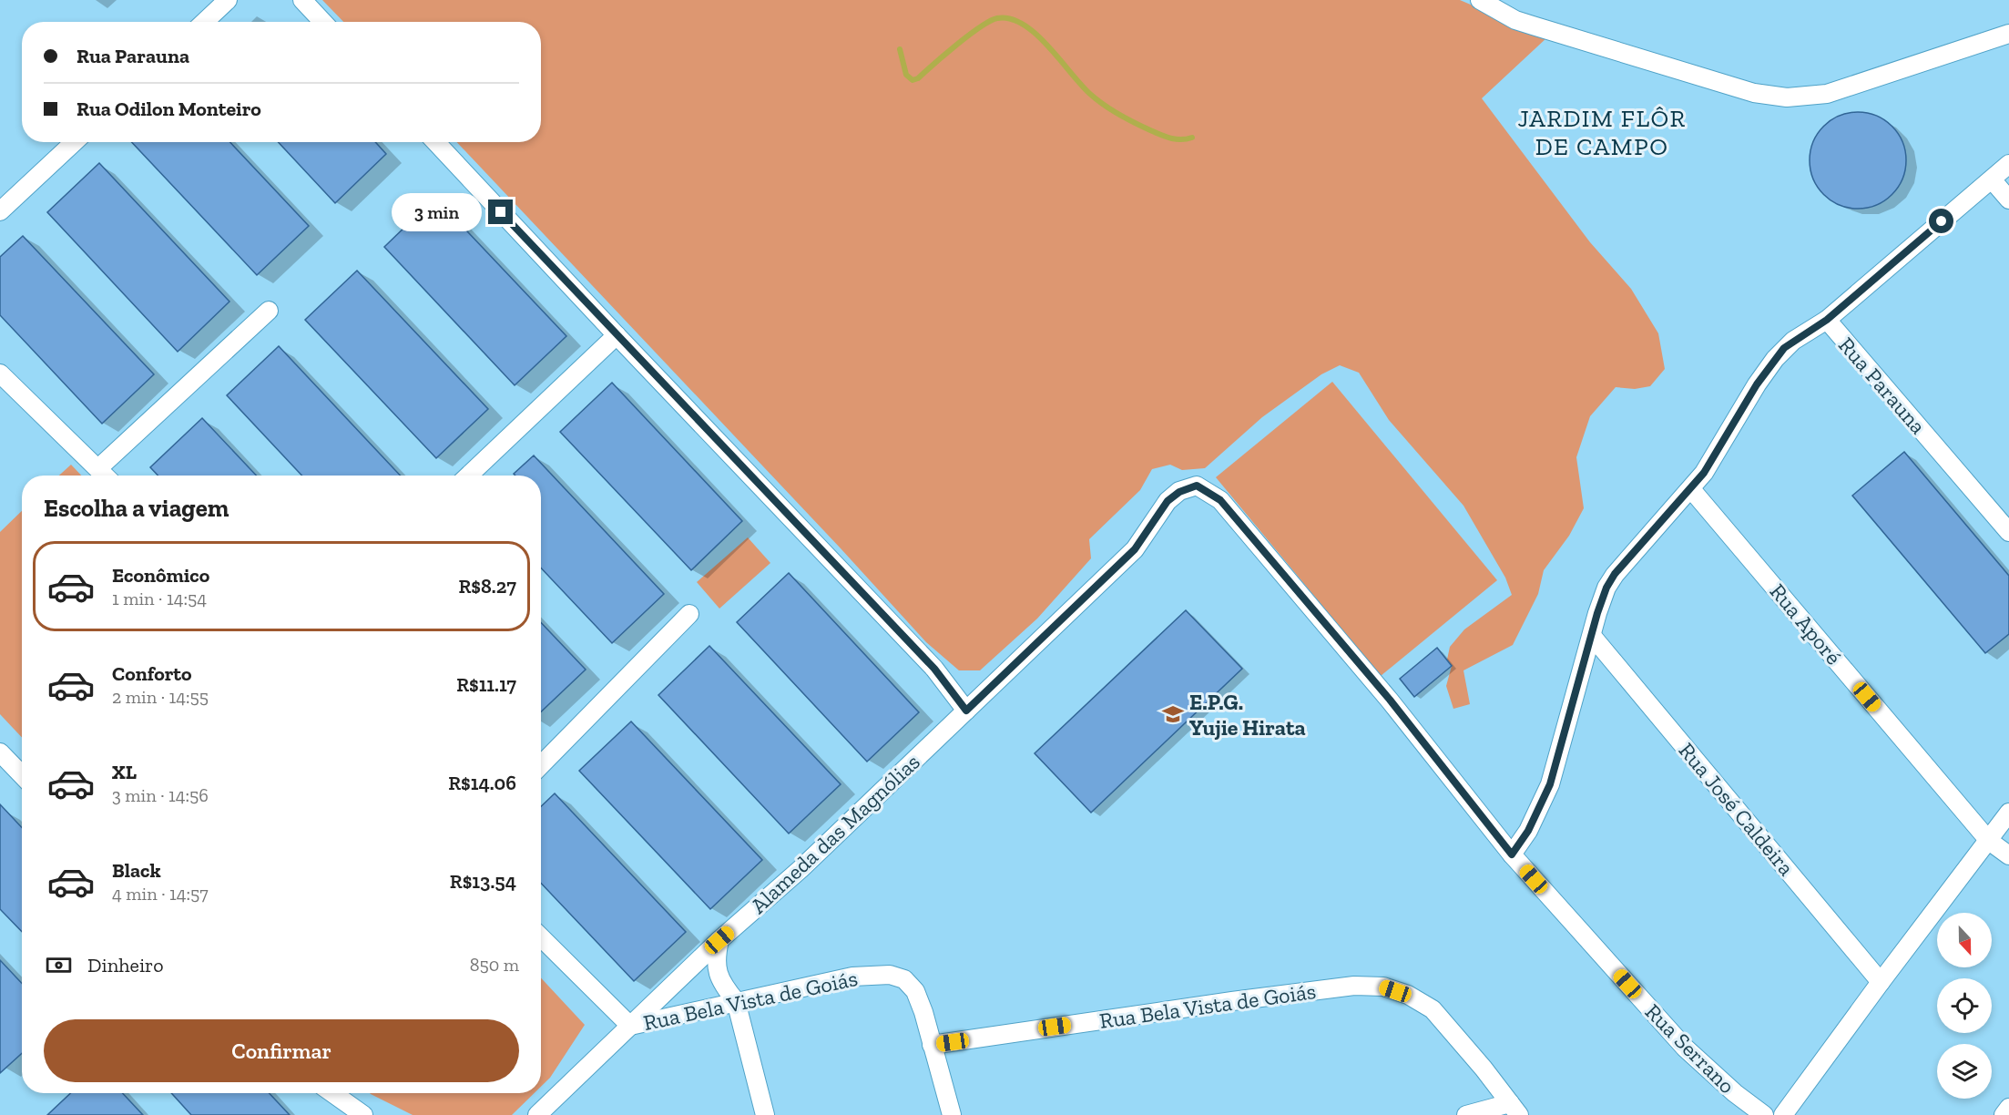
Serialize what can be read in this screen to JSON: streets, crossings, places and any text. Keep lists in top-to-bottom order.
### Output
{
  "streets": {
    "street": [
      "Rua Parauna",
      "Rua Aporé",
      "Rua José Caldeira",
      "Alameda das Magnólias",
      "Rua Bela Vista de Goiás",
      "Rua Serrano"
    ]
  },
  "crossings": [
    ["Alameda das Magnólias", "Rua Bela Vista de Goiás"],
    ["Alameda das Magnólias", "Rua Serrano"]
  ],
  "districts": ["JARDIM FLÔR DE CAMPO"],
  "places": {
    "school or university": ["E.P.G. Yujie Hirata"]
  },
  "north": "bottom",
  "page": {
    "banner": ["Rua Parauna", "Rua Odilon Monteiro"],
    "bubble": "3 min",
    "heading": "Escolha a viagem",
    "list": [
      {
        "name": "Econômico",
        "note": "1 min · 14:54",
        "value": "R$8.27"
      },
      {
        "name": "Conforto",
        "note": "2 min · 14:55",
        "value": "R$11.17"
      },
      {
        "name": "XL",
        "note": "3 min · 14:56",
        "value": "R$14.06"
      },
      {
        "name": "Black",
        "note": "4 min · 14:57",
        "value": "R$13.54"
      }
    ],
    "pay": ["Dinheiro", "850 m"],
    "buttons": "Confirmar"
  }
}
